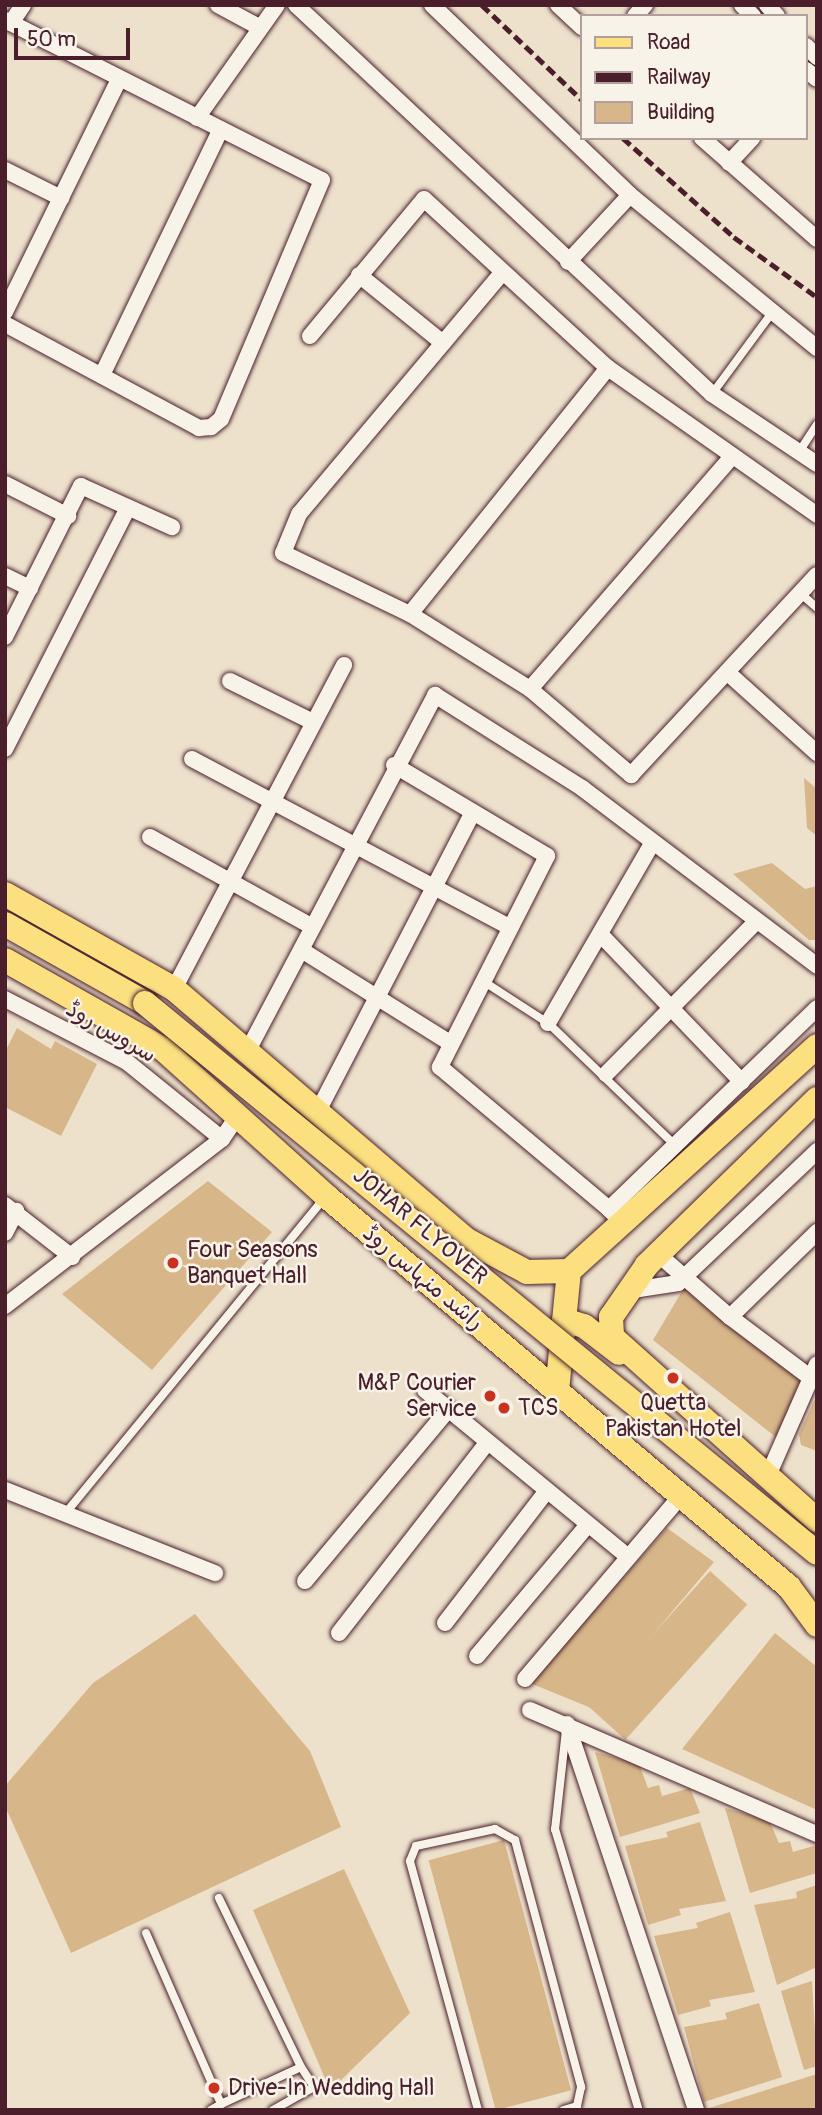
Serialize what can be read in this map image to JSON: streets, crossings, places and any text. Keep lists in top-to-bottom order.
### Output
{
  "streets": {
    "main road": ["JOHAR FLYOVER", "راشد منہاس روڈ"],
    "street": ["سروس روڈ"]
  },
  "places": [
    "Four Seasons Banquet Hall",
    "Quetta Pakistan Hotel",
    "M&P Courier Service",
    "TCS",
    "Drive-In Wedding Hall"
  ],
  "legend": ["Road", "Railway", "Building"],
  "scale_bar": "50 m"
}
